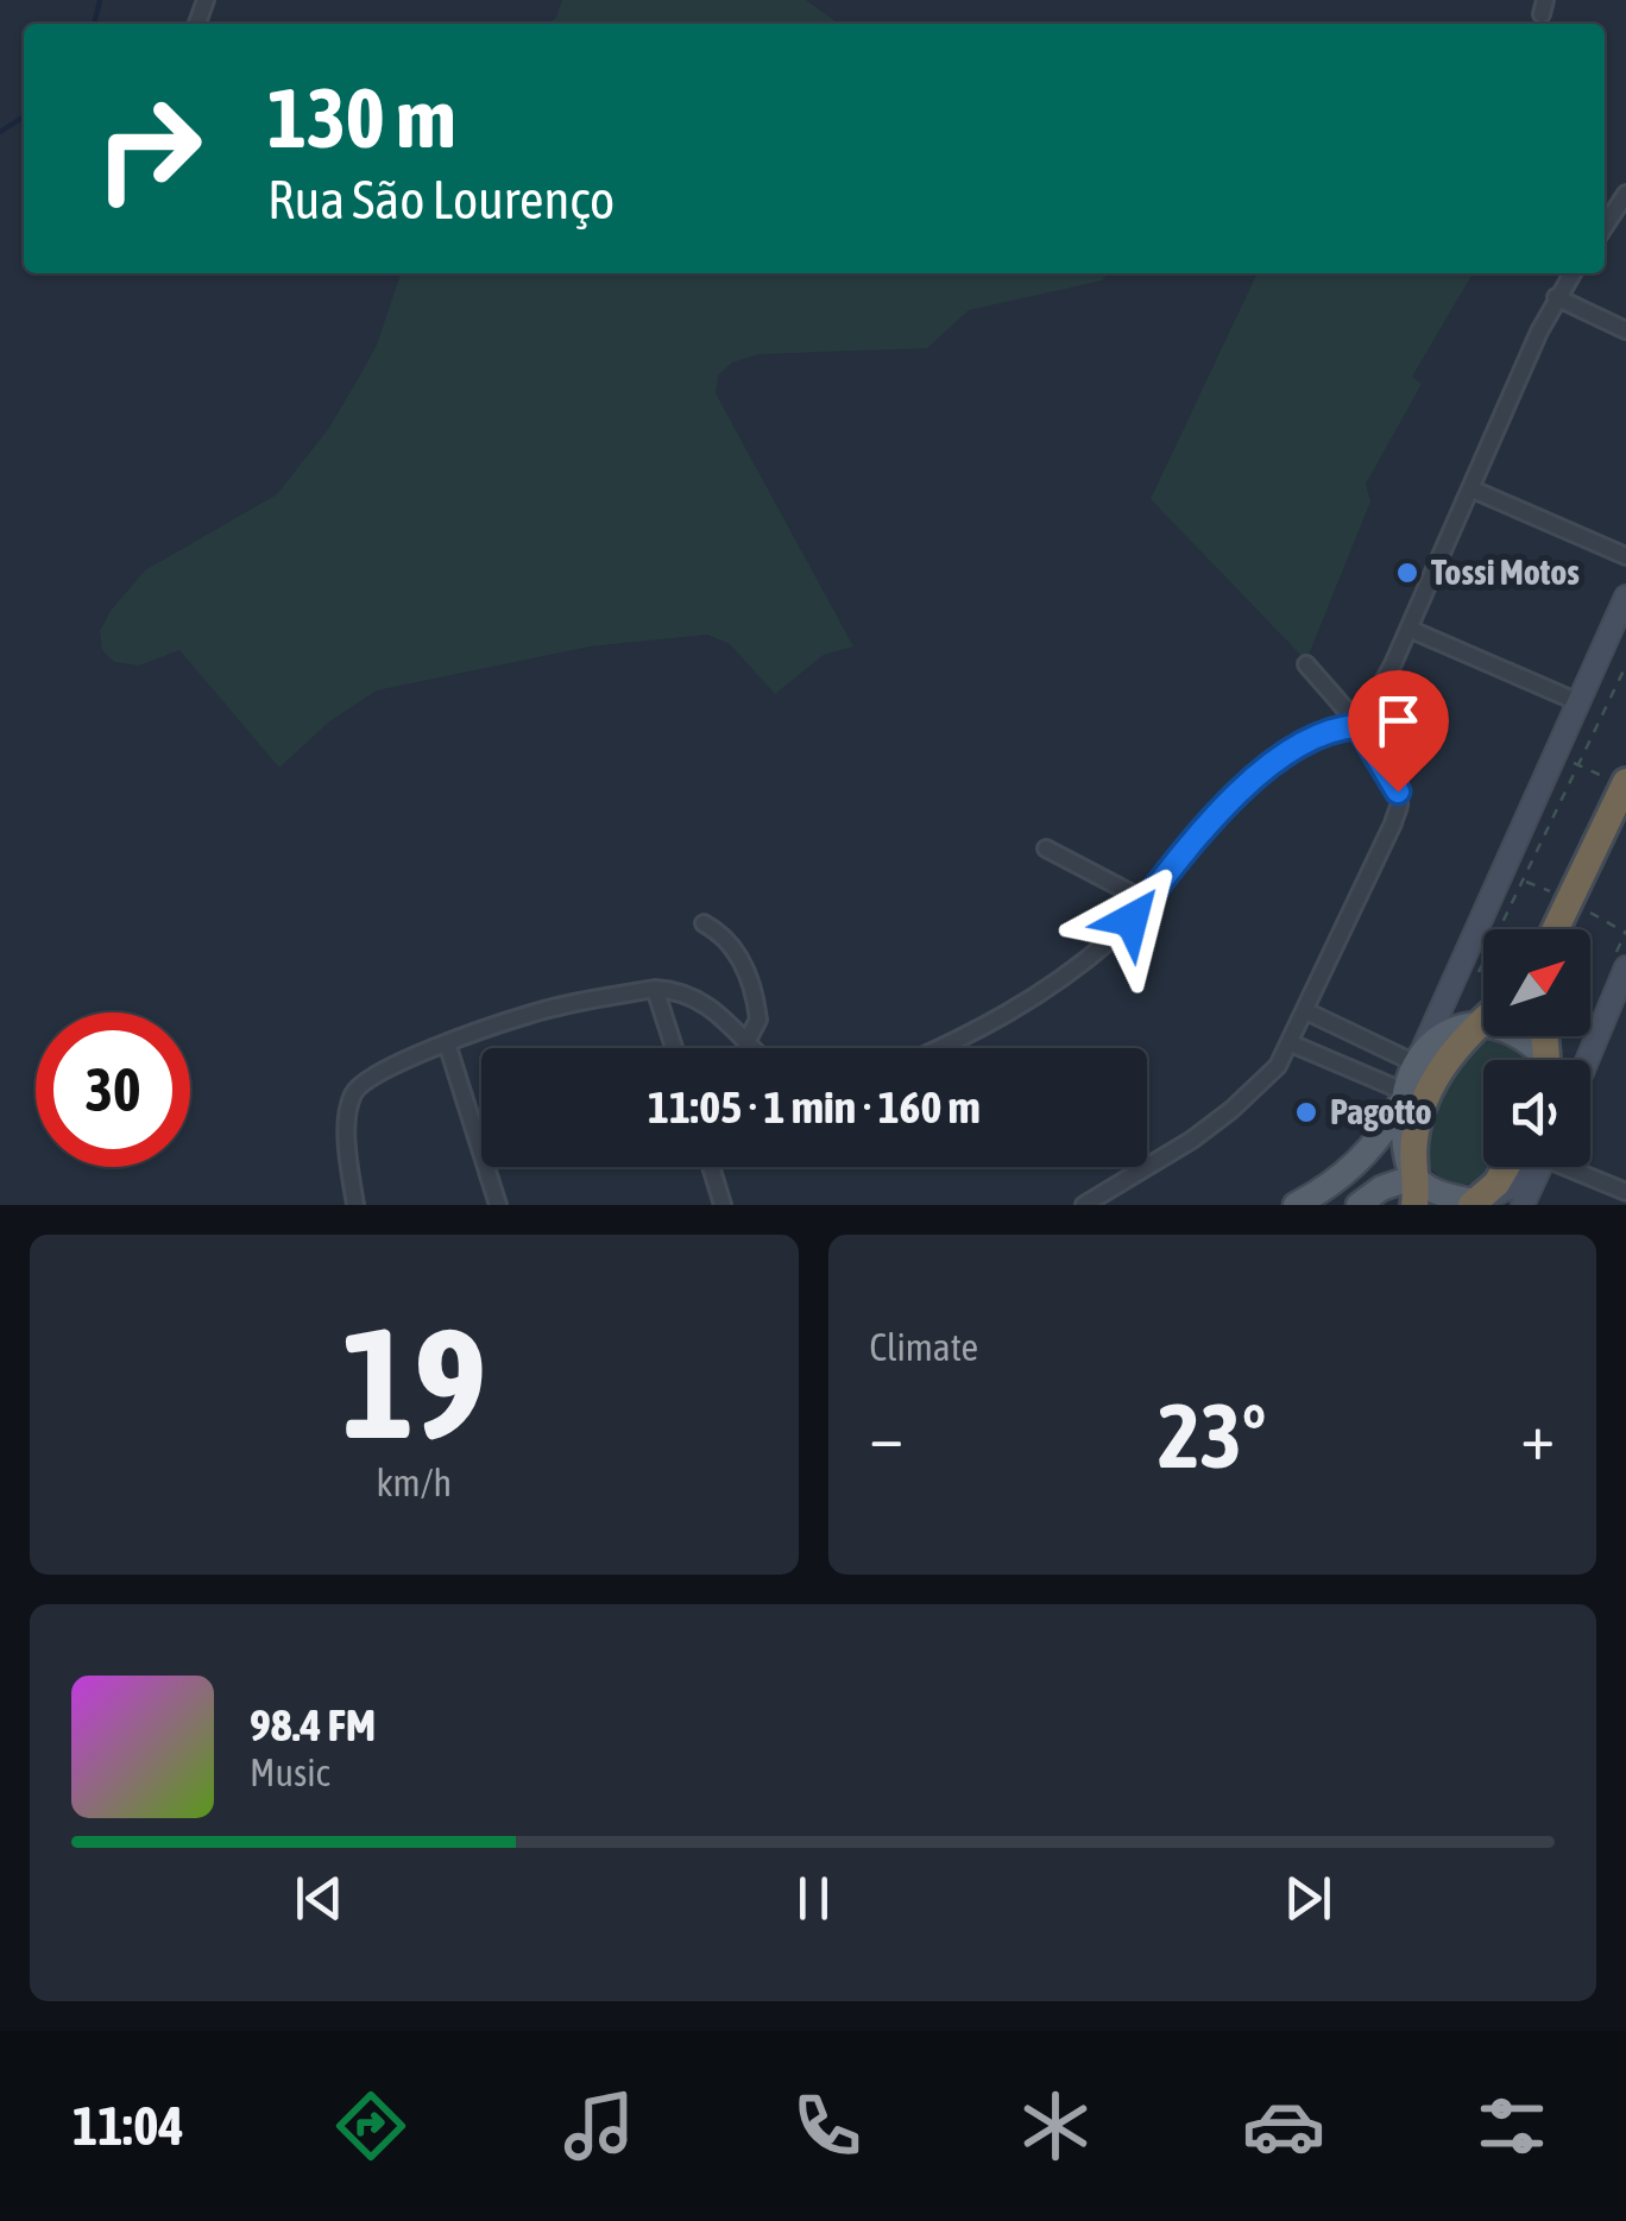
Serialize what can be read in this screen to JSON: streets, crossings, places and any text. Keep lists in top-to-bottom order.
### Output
{
  "places": ["Tossi Motos", "Pagotto"],
  "north": "top right",
  "page": {
    "turn": ["130 m", "Rua São Lourenço"],
    "limit": "30",
    "trip": "11:05 · 1 min · 160 m",
    "tile": [
      ["19", "km/h"],
      "Climate"
    ],
    "heat": ["−", "23°", "+"],
    "song": ["98.4 FM", "Music"],
    "tabs": "11:04"
  }
}
